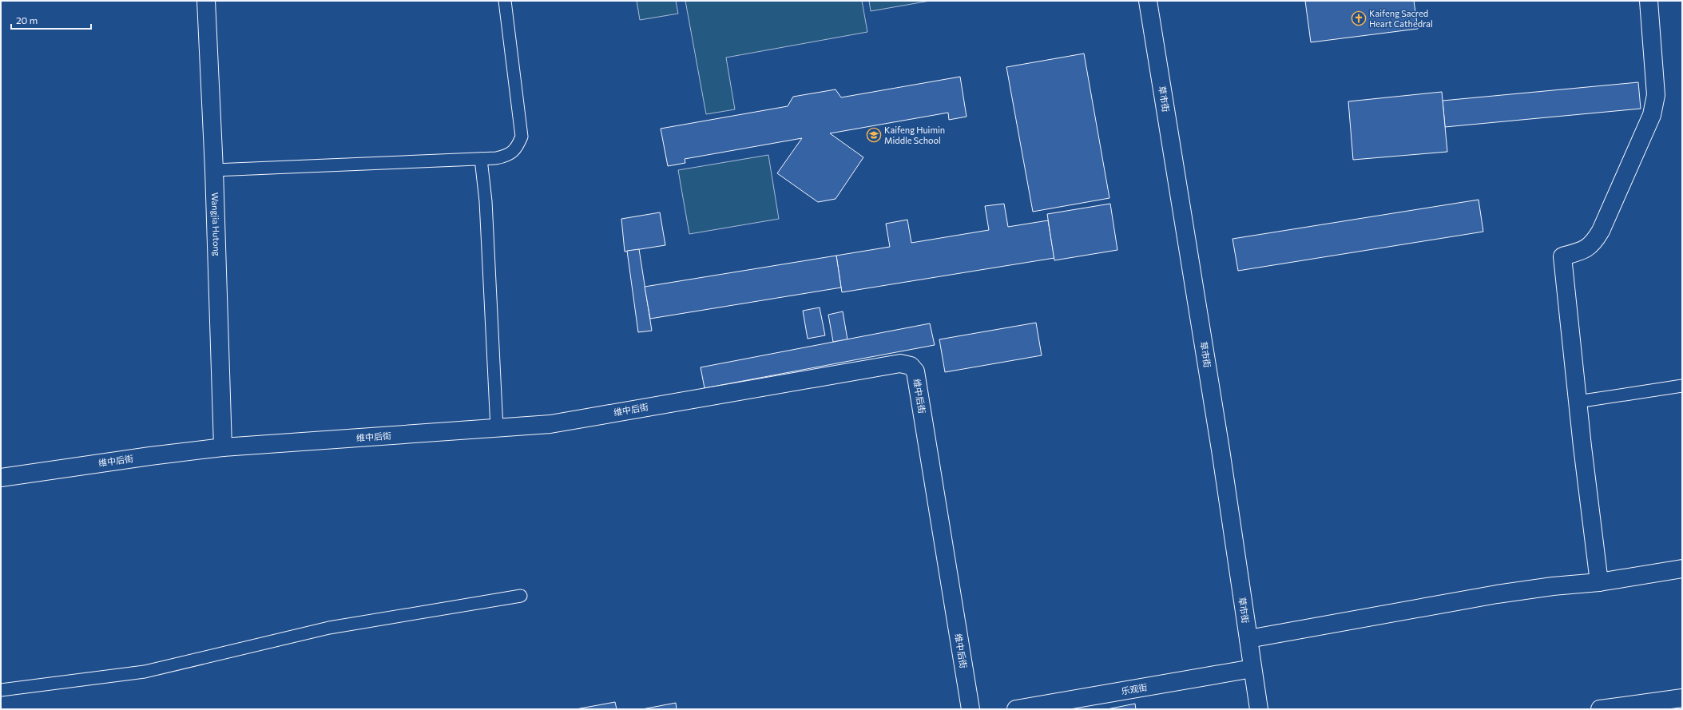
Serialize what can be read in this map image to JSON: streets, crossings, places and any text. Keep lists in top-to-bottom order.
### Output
{
  "streets": {
    "street": [
      "草市街",
      "Wangjia Hutong",
      "维中后街",
      "乐观街"
    ]
  },
  "crossings": [
    ["草市街", "乐观街"],
    ["Wangjia Hutong", "维中后街"]
  ],
  "places": {
    "church": ["Kaifeng Sacred Heart Cathedral"],
    "school or university": ["Kaifeng Huimin Middle School"]
  },
  "scale_bar": "20 m"
}
